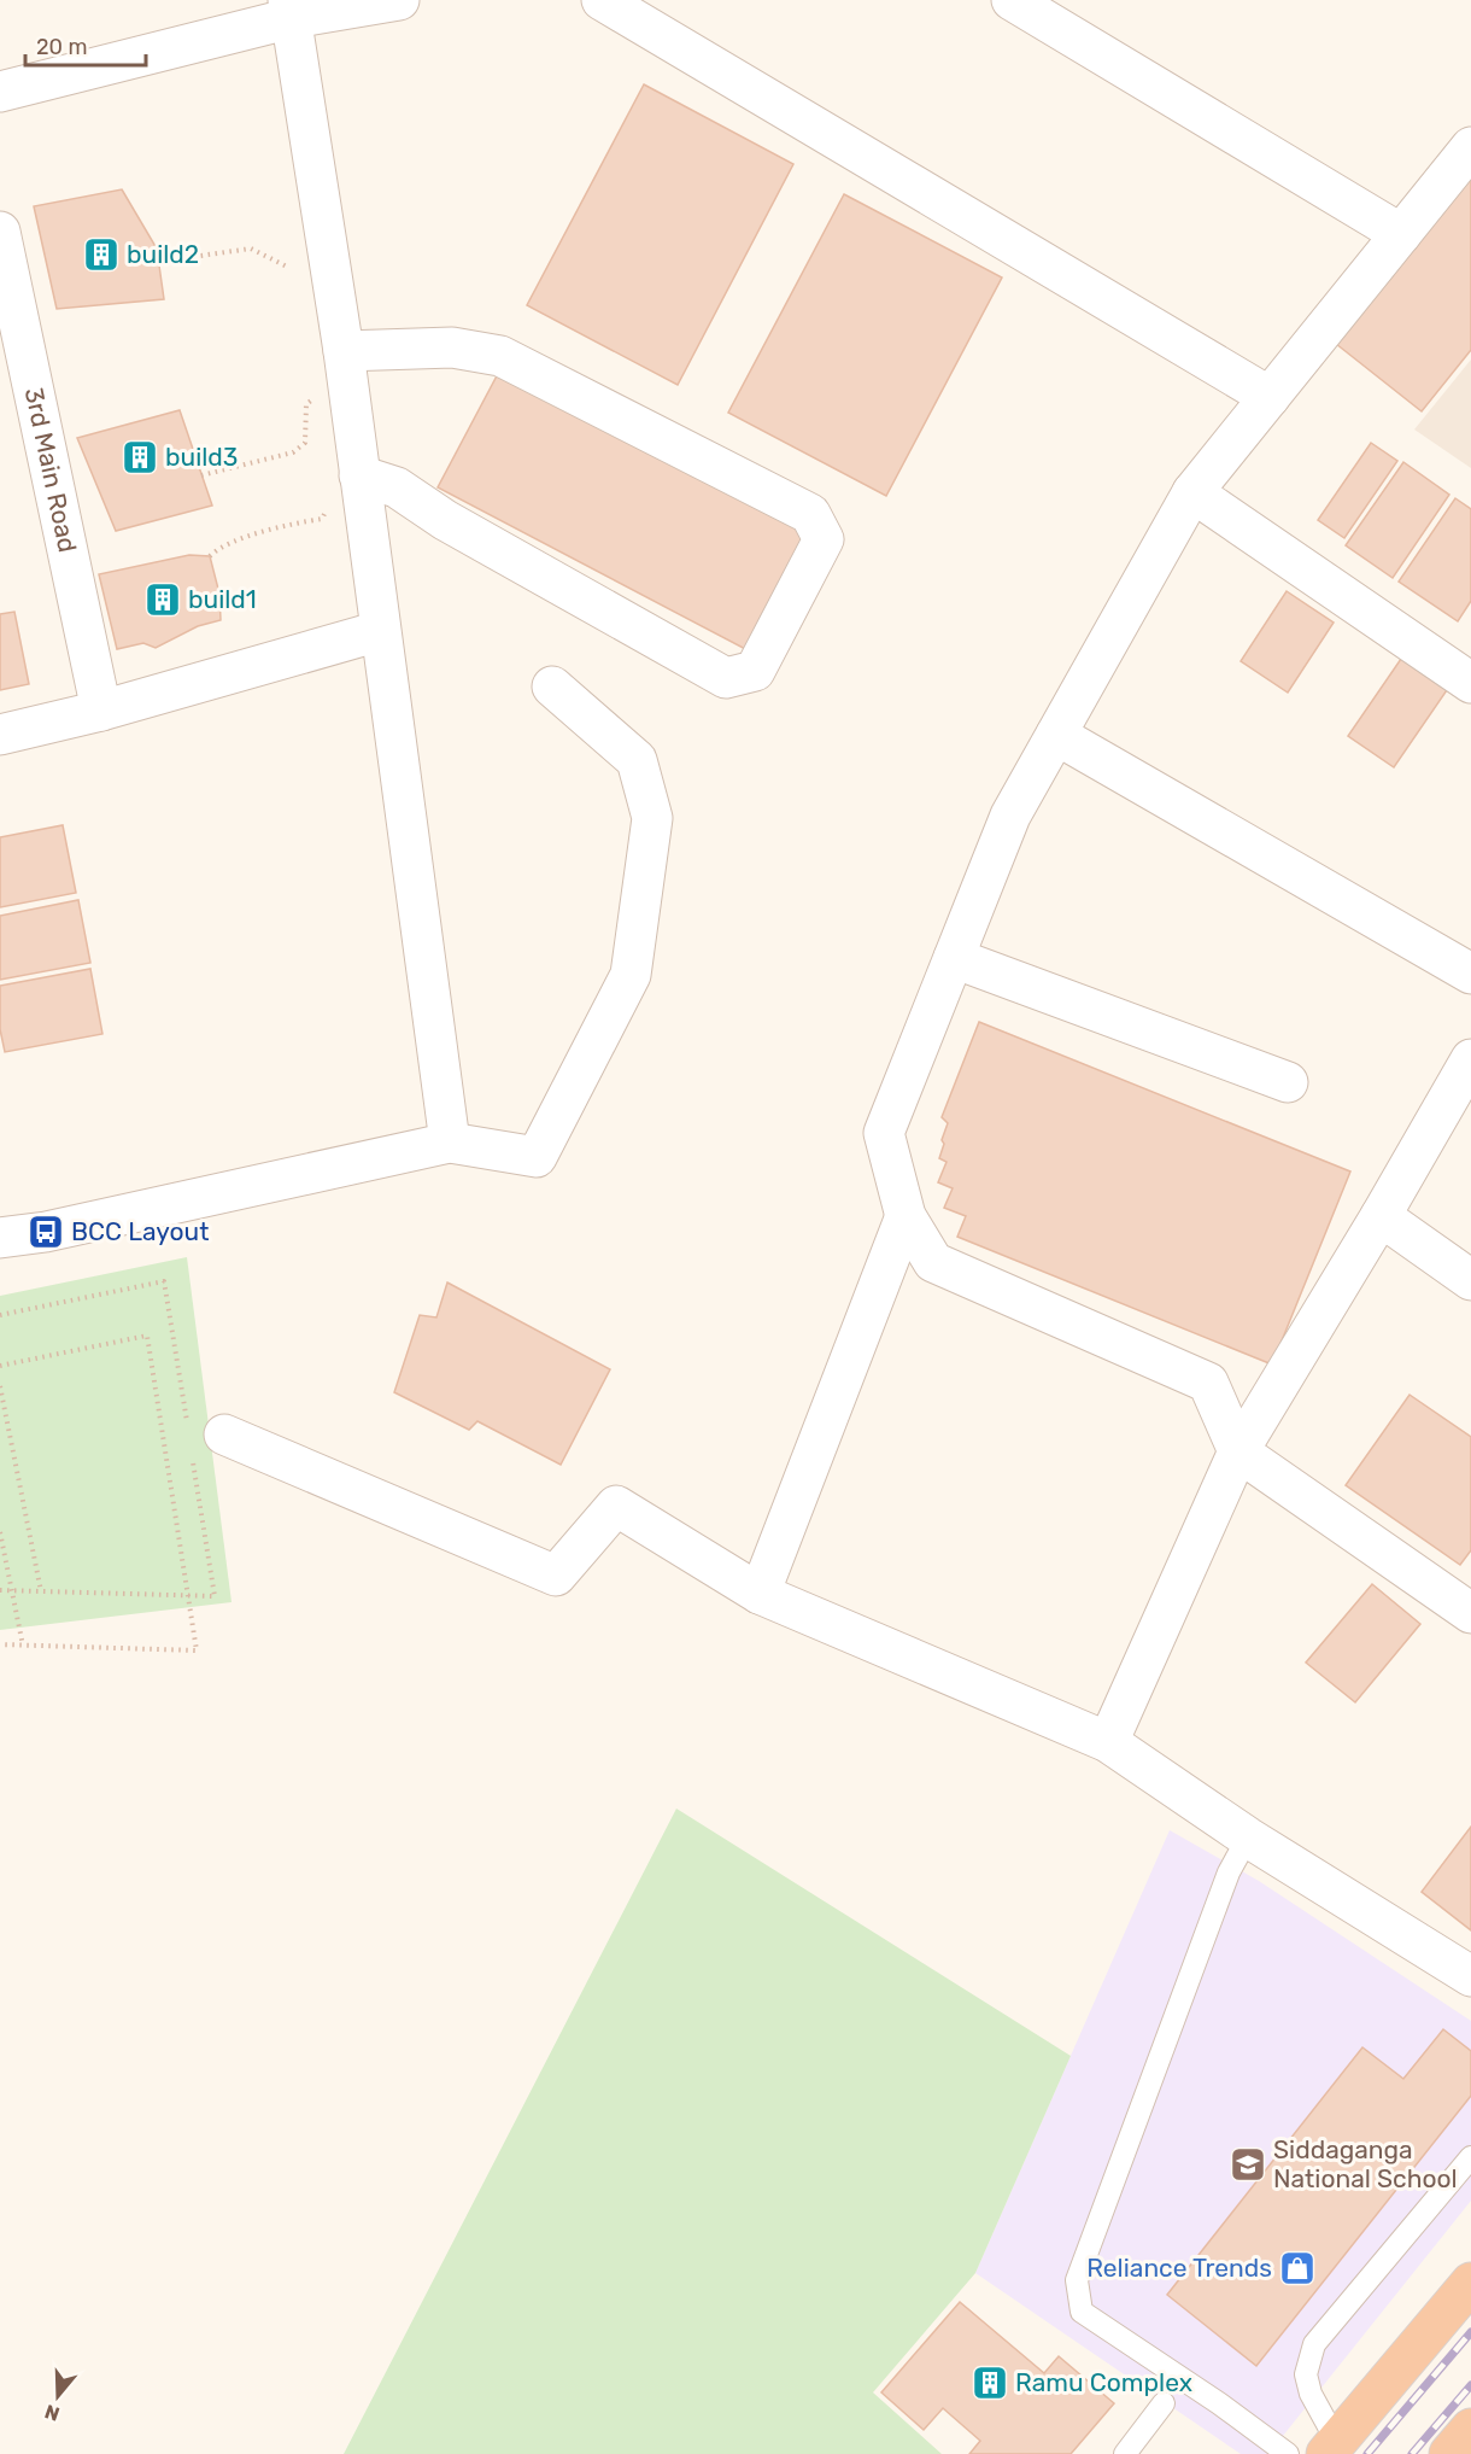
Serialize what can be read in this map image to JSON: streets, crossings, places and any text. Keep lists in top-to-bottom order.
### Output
{
  "streets": {
    "street": ["3rd Main Road"]
  },
  "places": {
    "building": [
      "build2",
      "build3",
      "build1",
      "Ramu Complex"
    ],
    "bus stop": ["BCC Layout"],
    "school or university": ["Siddaganga National School"],
    "shop": ["Reliance Trends"]
  },
  "scale_bar": "20 m",
  "north": "bottom"
}
